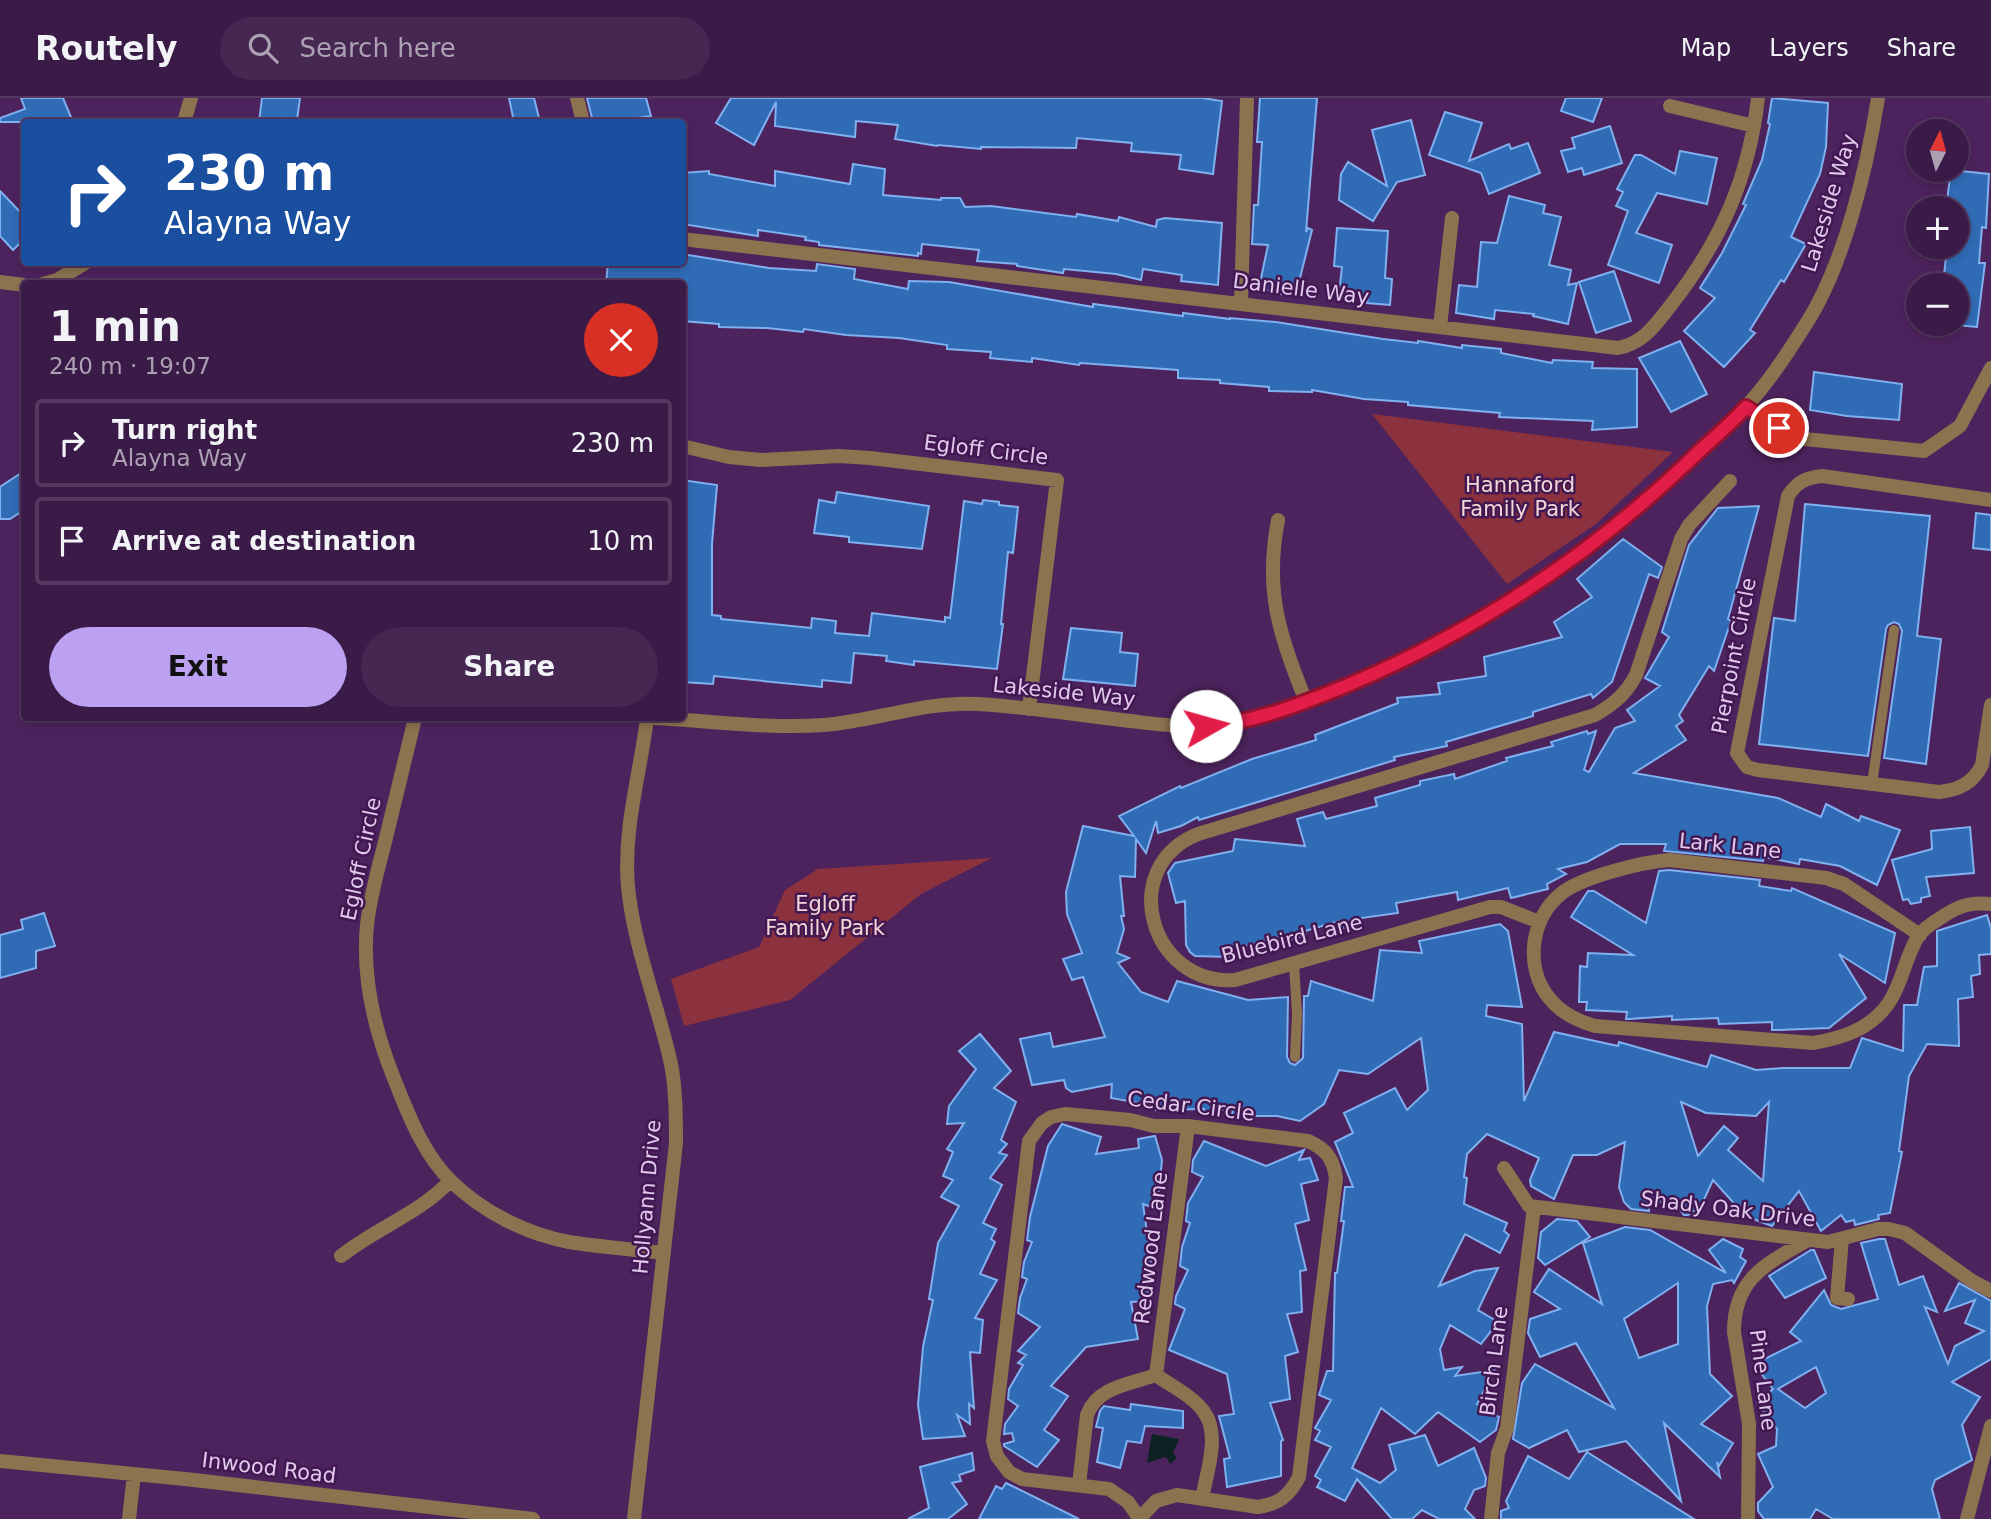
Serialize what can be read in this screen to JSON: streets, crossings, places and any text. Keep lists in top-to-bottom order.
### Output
{
  "streets": {
    "street": [
      "Lakeside Way",
      "Danielle Way",
      "Egloff Circle",
      "Pierpoint Circle",
      "Lark Lane",
      "Bluebird Lane",
      "Cedar Circle",
      "Hollyann Drive",
      "Shady Oak Drive",
      "Redwood Lane",
      "Birch Lane",
      "Pine Lane",
      "Inwood Road"
    ]
  },
  "crossings": [
    ["Lakeside Way", "Egloff Circle"],
    ["Egloff Circle", "Hollyann Drive"],
    ["Lark Lane", "Bluebird Lane"],
    ["Cedar Circle", "Redwood Lane"],
    ["Shady Oak Drive", "Birch Lane"],
    ["Shady Oak Drive", "Pine Lane"]
  ],
  "parks": ["Hannaford Family Park", "Egloff Family Park"],
  "north": "top",
  "page": {
    "header": "Routely",
    "search": "Search here",
    "nav": ["Map", "Layers", "Share"],
    "map_buttons": ["+", "−"],
    "turn": ["230 m", "Alayna Way"],
    "heading": ["1 min", "240 m · 19:07"],
    "list": [
      {
        "name": "Turn right",
        "note": "Alayna Way",
        "value": "230 m"
      },
      {
        "name": "Arrive at destination",
        "value": "10 m"
      }
    ],
    "buttons": ["Exit", "Share"]
  }
}
